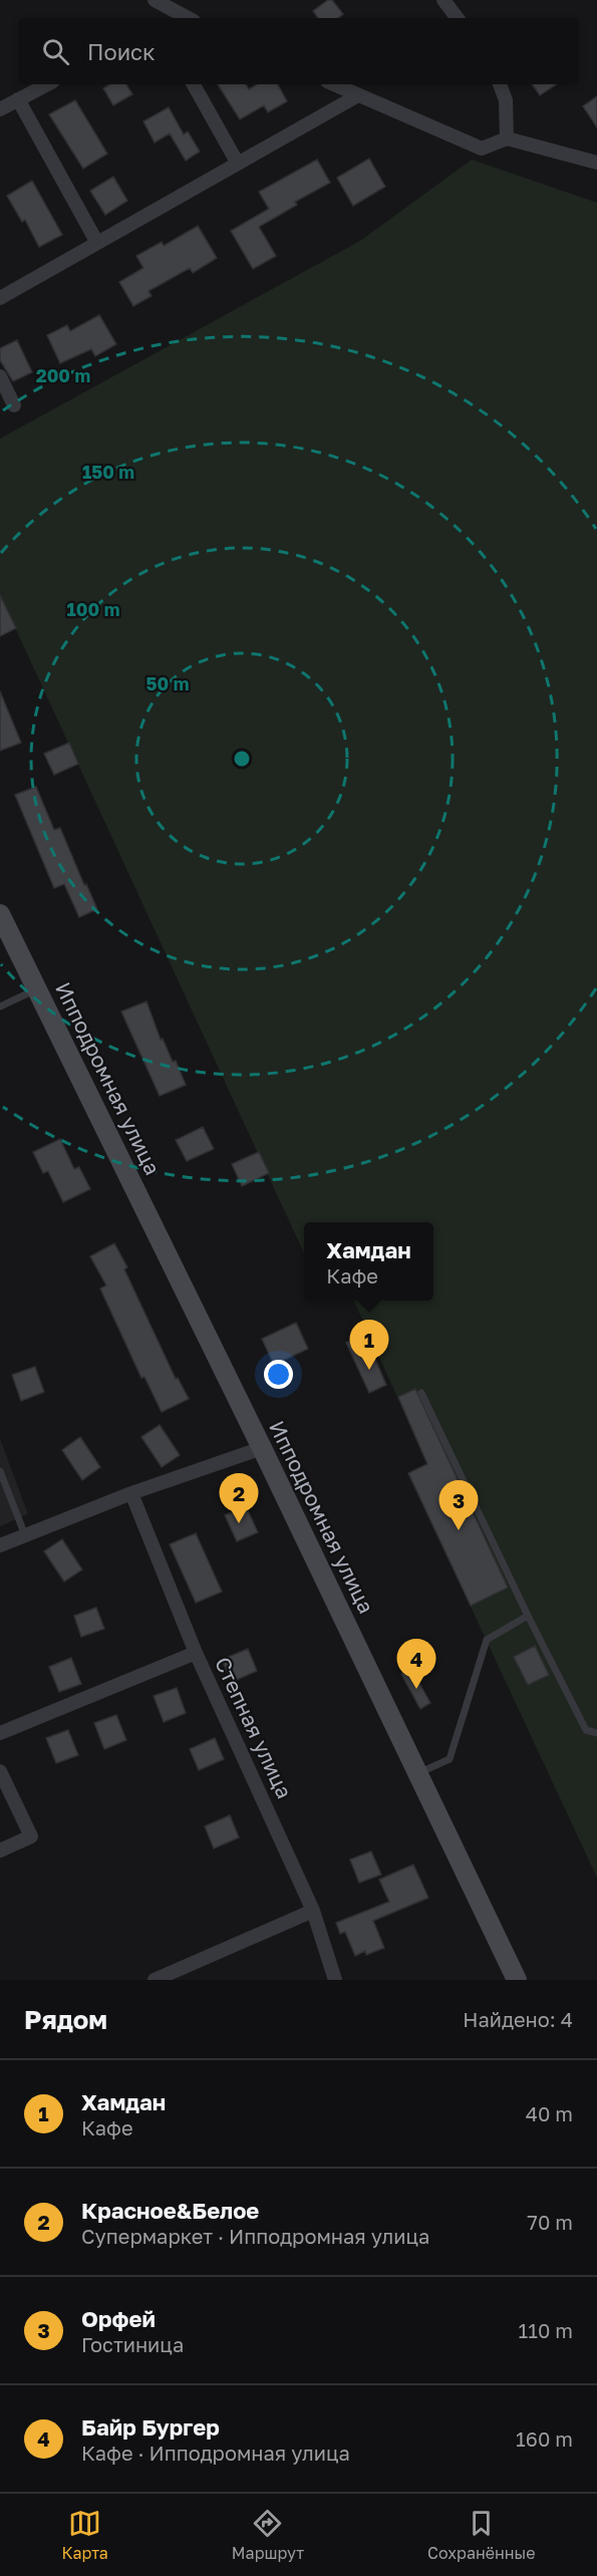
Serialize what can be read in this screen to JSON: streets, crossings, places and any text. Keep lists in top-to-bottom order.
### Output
{
  "streets": {
    "main road": ["Ипподромная улица"],
    "street": ["Степная улица"]
  },
  "page": {
    "search": "Поиск",
    "popup": ["Хамдан", "Кафе"],
    "pins": [
      "1",
      "2",
      "3",
      "4"
    ],
    "heading": ["Рядом", "Найдено: 4"],
    "list": [
      {
        "mark": "1",
        "name": "Хамдан",
        "note": "Кафе",
        "value": "40 m"
      },
      {
        "mark": "2",
        "name": "Красное&Белое",
        "note": "Супермаркет · Ипподромная улица",
        "value": "70 m"
      },
      {
        "mark": "3",
        "name": "Орфей",
        "note": "Гостиница",
        "value": "110 m"
      },
      {
        "mark": "4",
        "name": "Байр Бургер",
        "note": "Кафе · Ипподромная улица",
        "value": "160 m"
      }
    ],
    "nav": ["Карта", "Маршрут", "Сохранённые"]
  },
  "rings": [
    "200 m",
    "150 m",
    "100 m",
    "50 m"
  ]
}
